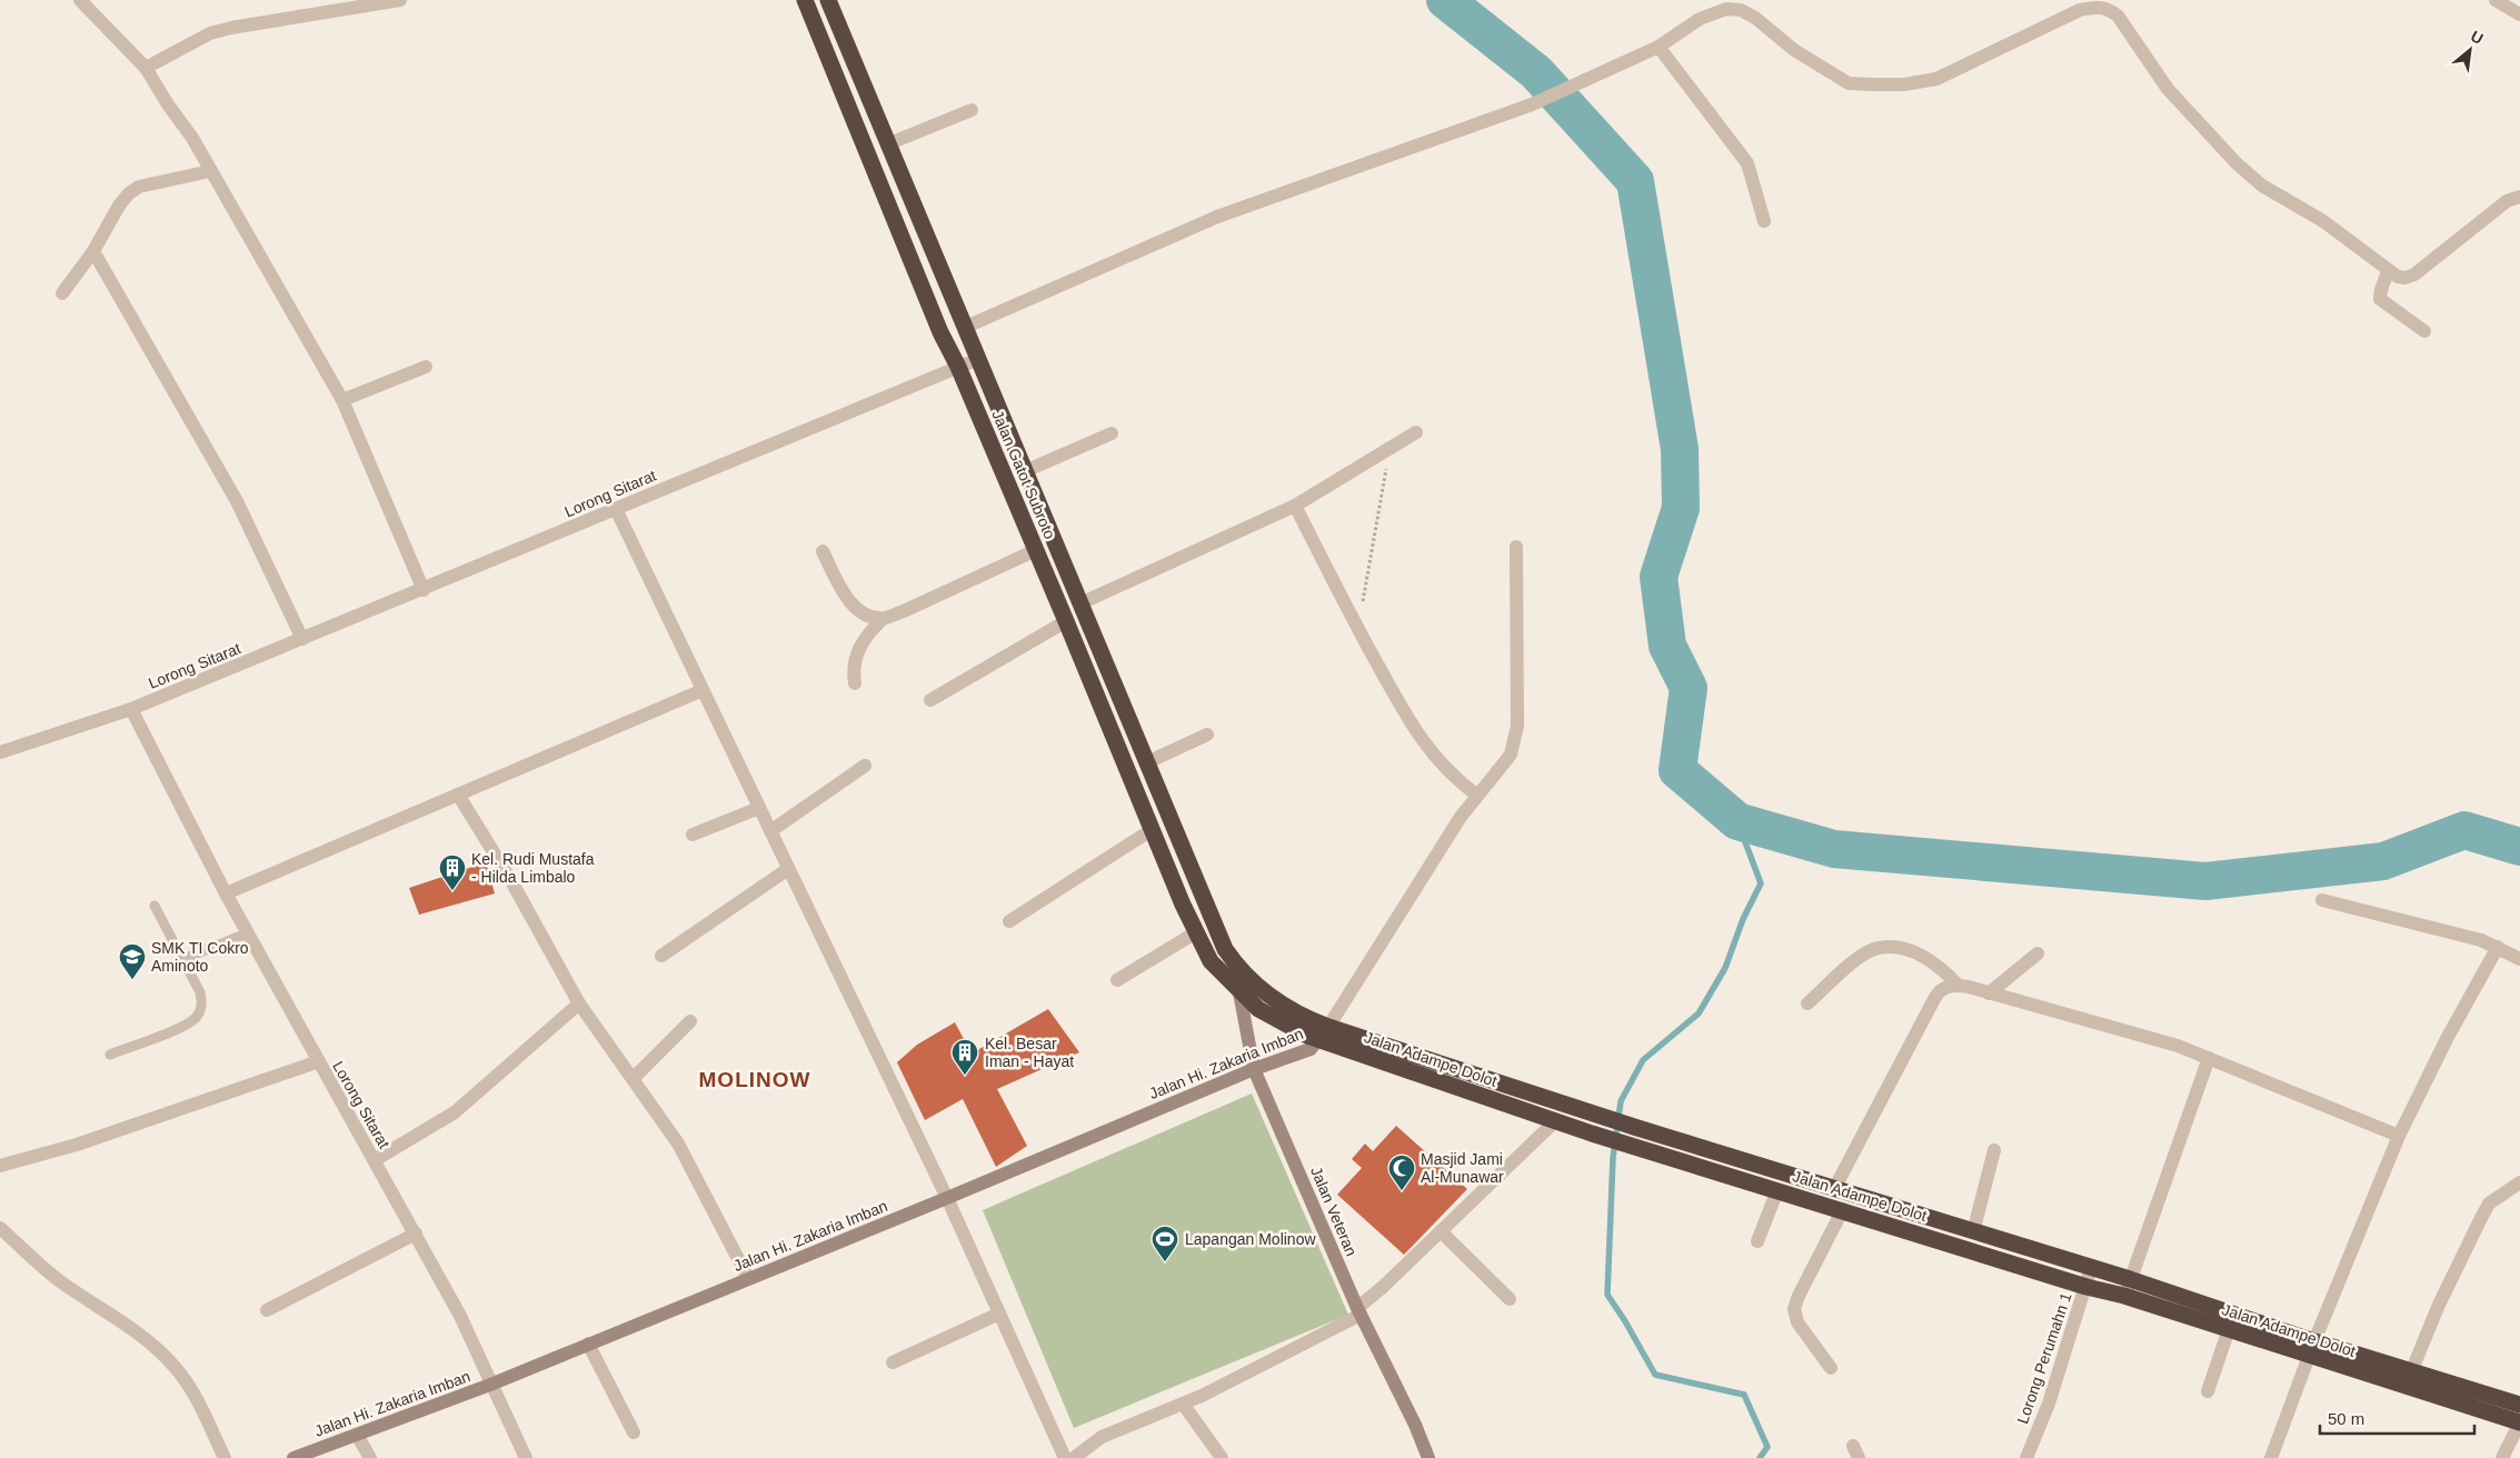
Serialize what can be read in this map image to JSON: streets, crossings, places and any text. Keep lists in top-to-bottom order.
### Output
{
  "streets": {
    "highway": ["Jalan Gatot Subroto", "Jalan Adampe Dolot"],
    "main road": ["Jalan Hi. Zakaria Imban", "Jalan Veteran"],
    "street": ["Lorong Sitarat", "Lorong Perumahn 1"]
  },
  "crossings": [
    ["Jalan Gatot Subroto", "Lorong Sitarat"],
    ["Jalan Gatot Subroto", "Jalan Adampe Dolot"],
    ["Lorong Sitarat", "Jalan Hi. Zakaria Imban"],
    ["Jalan Adampe Dolot", "Jalan Hi. Zakaria Imban"],
    ["Jalan Adampe Dolot", "Jalan Veteran"],
    ["Jalan Adampe Dolot", "Lorong Perumahn 1"],
    ["Jalan Hi. Zakaria Imban", "Jalan Veteran"]
  ],
  "districts": ["MOLINOW"],
  "places": {
    "building": ["Kel. Rudi Mustafa - Hilda Limbalo", "Kel. Besar Iman - Hayat"],
    "school or university": ["SMK TI Cokro Aminoto"],
    "mosque": ["Masjid Jami Al-Munawar"],
    "sports": ["Lapangan Molinow"]
  },
  "scale_bar": "50 m",
  "north": "top right"
}
